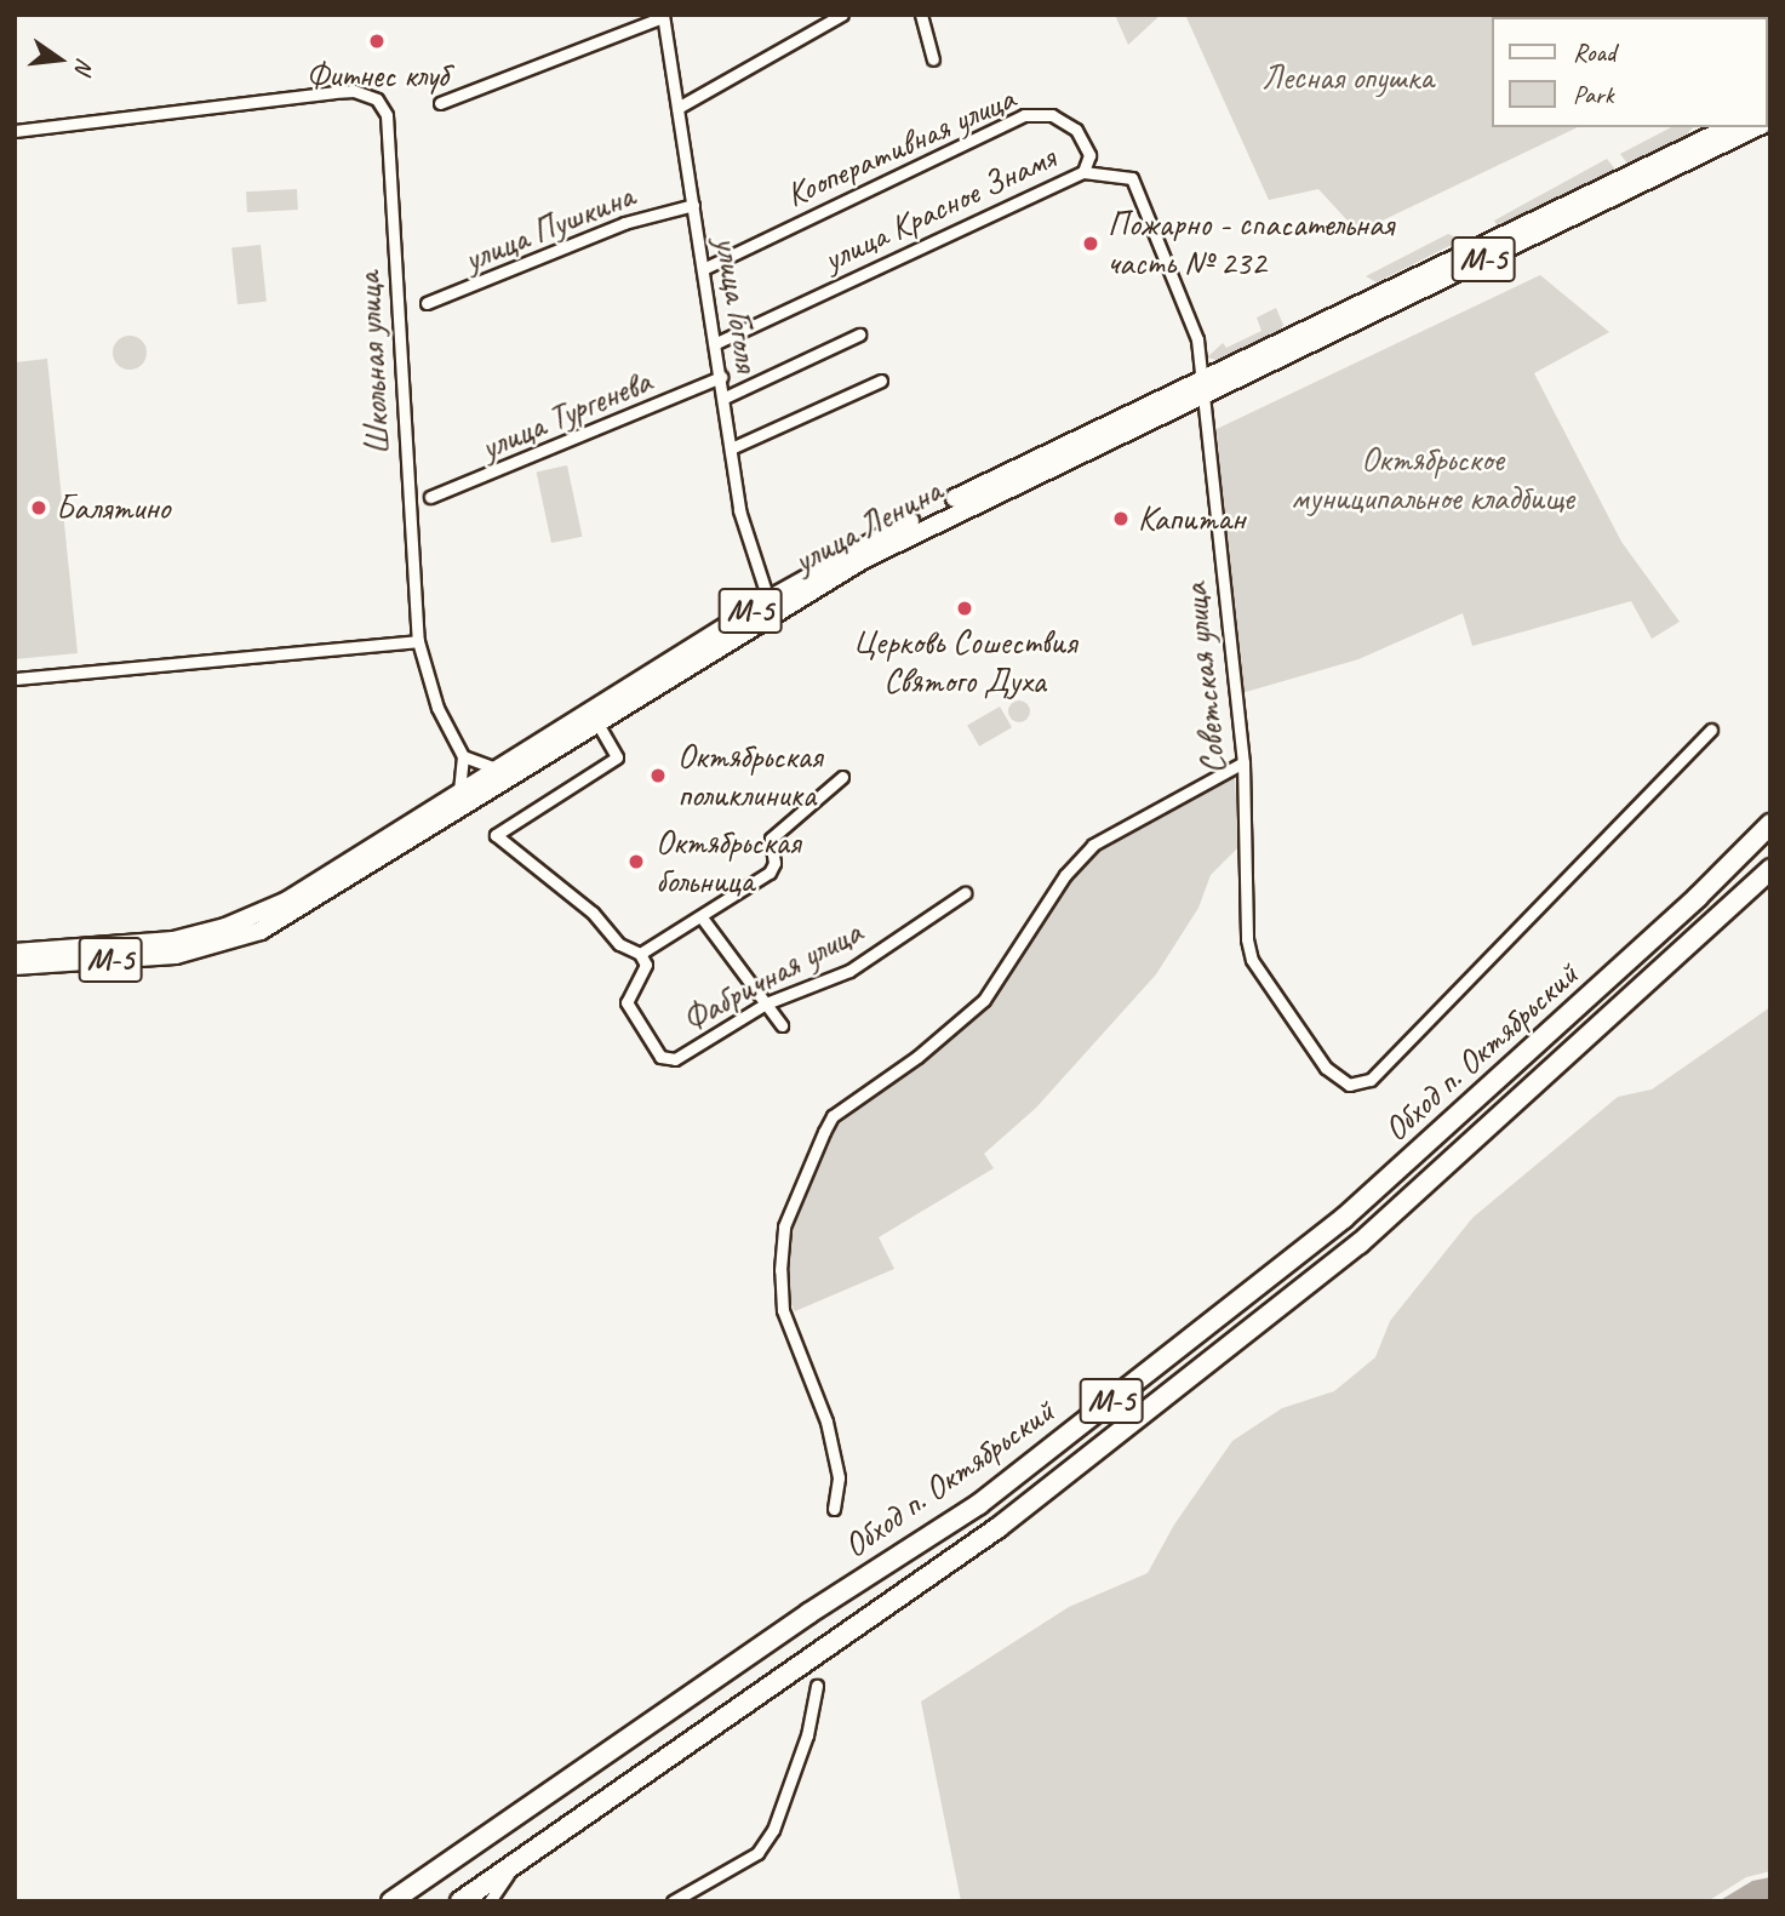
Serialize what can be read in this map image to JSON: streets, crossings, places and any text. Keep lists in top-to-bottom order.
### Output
{
  "streets": {
    "highway": ["М-5", "Обход п. Октябрьский"],
    "main road": ["улица Ленина"],
    "street": [
      "Кооперативная улица",
      "улица Красное Знамя",
      "улица Пушкина",
      "улица Гоголя",
      "Школьная улица",
      "улица Тургенева",
      "Советская улица",
      "Фабричная улица"
    ]
  },
  "crossings": [
    ["Кооперативная улица", "улица Красное Знамя"],
    ["Кооперативная улица", "улица Гоголя"],
    ["улица Красное Знамя", "улица Гоголя"],
    ["улица Красное Знамя", "улица Ленина"],
    ["улица Красное Знамя", "Советская улица"],
    ["улица Пушкина", "улица Гоголя"],
    ["улица Гоголя", "улица Тургенева"],
    ["улица Гоголя", "улица Ленина"],
    ["улица Ленина", "Советская улица"]
  ],
  "parks": ["Лесная опушка", "Октябрьское муниципальное кладбище"],
  "places": [
    "Фитнес клуб",
    "Пожарно - спасательная часть № 232",
    "Балятино",
    "Капитан",
    "Церковь Сошествия Святого Духа",
    "Октябрьская поликлиника",
    "Октябрьская больница"
  ],
  "legend": ["Road", "Park"],
  "north": "right"
}
